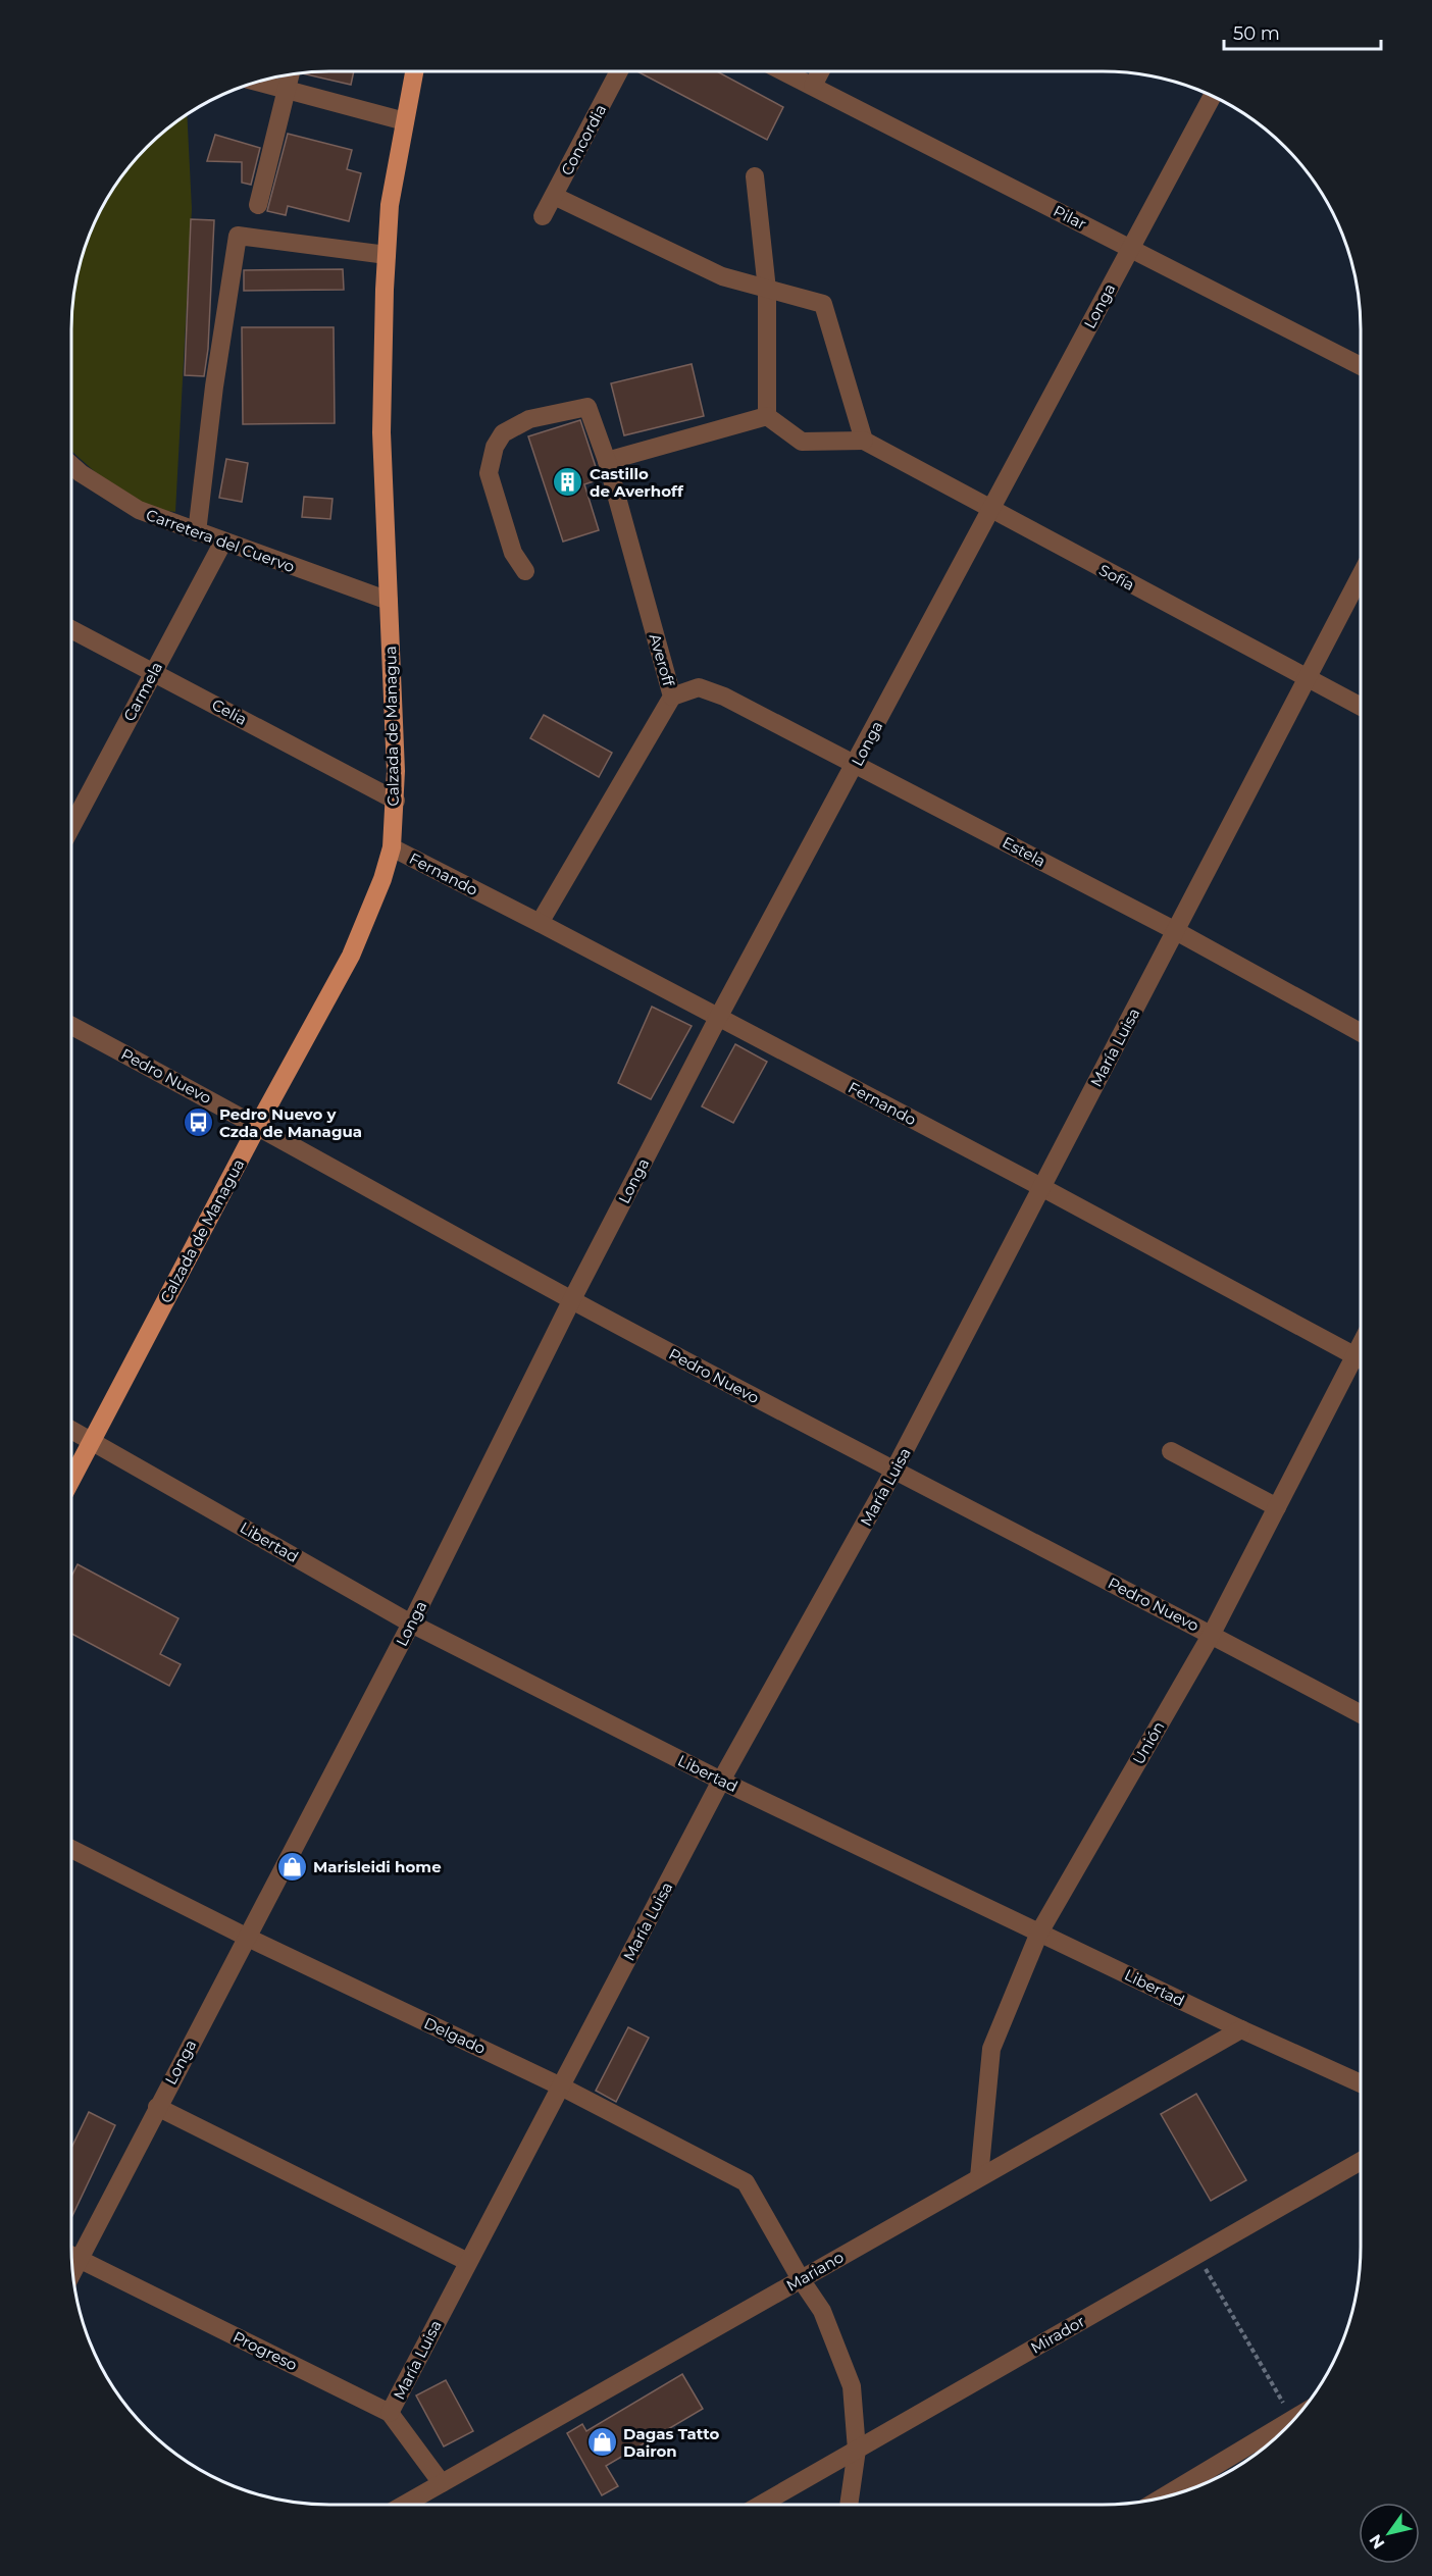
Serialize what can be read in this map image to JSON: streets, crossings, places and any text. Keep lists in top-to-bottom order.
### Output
{
  "streets": {
    "main road": ["Calzada de Managua"],
    "street": [
      "Concordia",
      "Pilar",
      "Longa",
      "Carretera del Cuervo",
      "Sofía",
      "Averoff",
      "Carmela",
      "Celia",
      "Estela",
      "Fernando",
      "María Luisa",
      "Pedro Nuevo",
      "Libertad",
      "Unión",
      "Delgado",
      "Mariano",
      "Mirador",
      "Progreso"
    ]
  },
  "crossings": [
    ["Pilar", "Longa"],
    ["Longa", "Sofía"],
    ["Longa", "Estela"],
    ["Longa", "Fernando"],
    ["Longa", "Pedro Nuevo"],
    ["Longa", "Libertad"],
    ["Longa", "Delgado"],
    ["Longa", "Progreso"],
    ["Carretera del Cuervo", "Carmela"],
    ["Carretera del Cuervo", "Calzada de Managua"],
    ["Sofía", "María Luisa"],
    ["Averoff", "Estela"],
    ["Averoff", "Fernando"],
    ["Carmela", "Celia"],
    ["Celia", "Calzada de Managua"],
    ["Calzada de Managua", "Fernando"],
    ["Calzada de Managua", "Pedro Nuevo"],
    ["Calzada de Managua", "Libertad"],
    ["Estela", "María Luisa"],
    ["Fernando", "María Luisa"],
    ["María Luisa", "Pedro Nuevo"],
    ["María Luisa", "Libertad"],
    ["María Luisa", "Delgado"],
    ["María Luisa", "Progreso"],
    ["Pedro Nuevo", "Unión"],
    ["Libertad", "Unión"],
    ["Libertad", "Mariano"],
    ["Unión", "Mariano"],
    ["Delgado", "Mariano"],
    ["Delgado", "Mirador"],
    ["Mariano", "Progreso"]
  ],
  "places": {
    "building": ["Castillo de Averhoff"],
    "bus stop": ["Pedro Nuevo y Czda de Managua"],
    "shop": ["Marisleidi home", "Dagas Tatto Dairon"]
  },
  "scale_bar": "50 m",
  "north": "bottom left"
}
